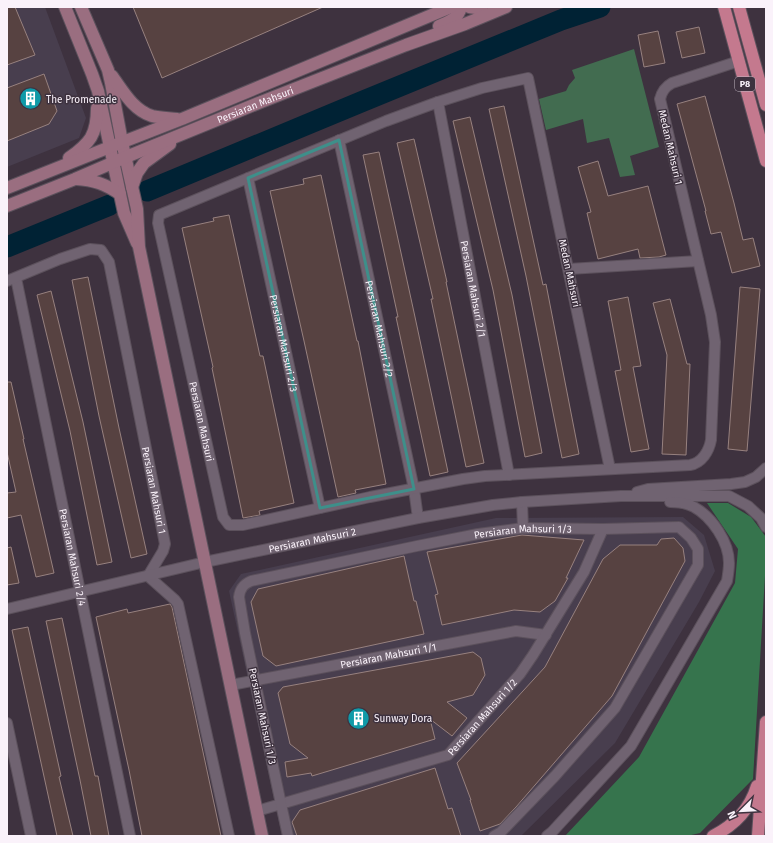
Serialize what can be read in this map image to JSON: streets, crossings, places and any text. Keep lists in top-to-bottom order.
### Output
{
  "streets": {
    "main road": ["P8"],
    "street": [
      "Persiaran Mahsuri",
      "Medan Mahsuri 1",
      "Medan Mahsuri",
      "Persiaran Mahsuri 2/1",
      "Persiaran Mahsuri 2/2",
      "Persiaran Mahsuri 2/3",
      "Persiaran Mahsuri 1",
      "Persiaran Mahsuri 1/3",
      "Persiaran Mahsuri 2",
      "Persiaran Mahsuri 2/4",
      "Persiaran Mahsuri 1/1",
      "Persiaran Mahsuri 1/2"
    ]
  },
  "crossings": [
    ["P8", "Medan Mahsuri 1"],
    ["Persiaran Mahsuri", "Persiaran Mahsuri 2/3"],
    ["Medan Mahsuri 1", "Medan Mahsuri"],
    ["Medan Mahsuri", "Persiaran Mahsuri 2/1"],
    ["Persiaran Mahsuri 2/2", "Persiaran Mahsuri 2"],
    ["Persiaran Mahsuri 1", "Persiaran Mahsuri 2"],
    ["Persiaran Mahsuri 1", "Persiaran Mahsuri 2/4"],
    ["Persiaran Mahsuri 1/3", "Persiaran Mahsuri 1/1"],
    ["Persiaran Mahsuri 1/3", "Persiaran Mahsuri 1/2"],
    ["Persiaran Mahsuri 2", "Persiaran Mahsuri 2/4"],
    ["Persiaran Mahsuri 1/1", "Persiaran Mahsuri 1/2"]
  ],
  "places": {
    "building": ["The Promenade", "Sunway Dora"]
  },
  "north": "bottom left"
}
